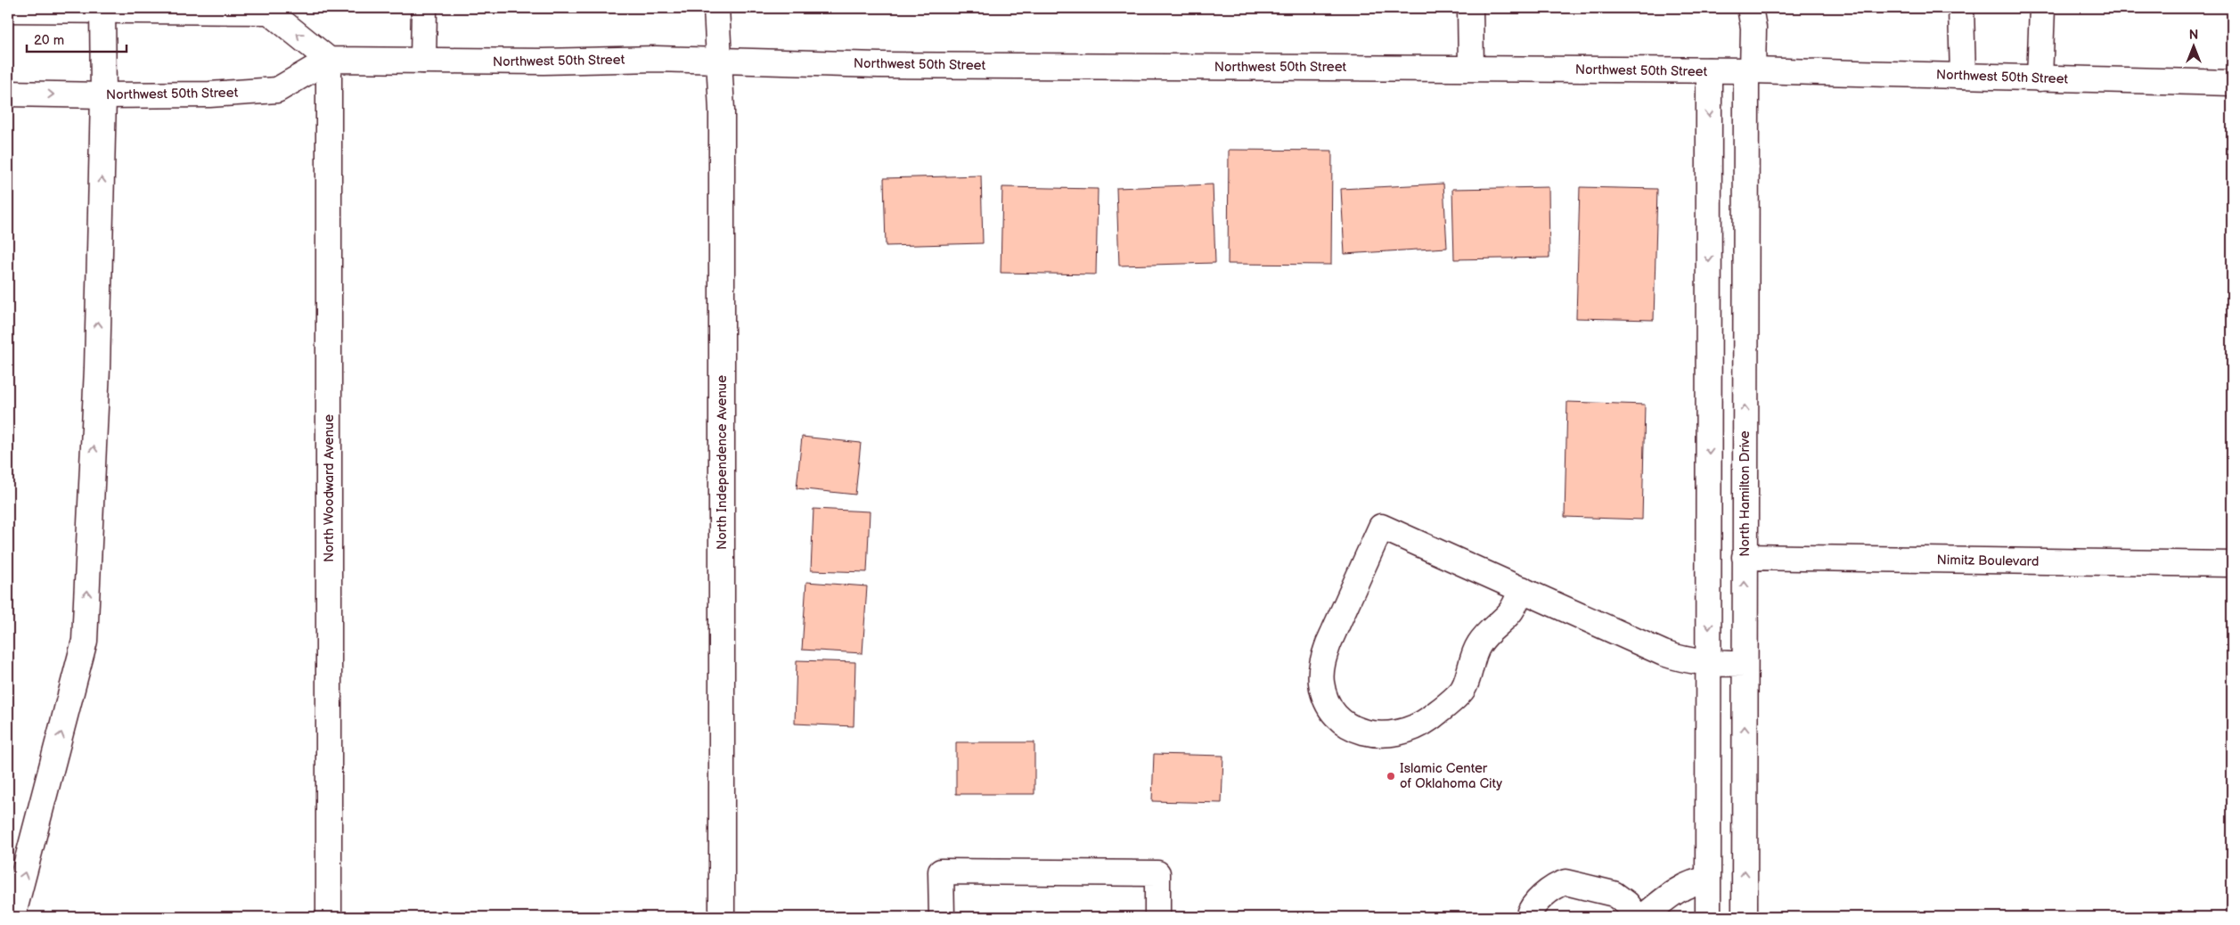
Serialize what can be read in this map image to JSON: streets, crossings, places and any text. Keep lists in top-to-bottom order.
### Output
{
  "streets": {
    "main road": [
      "Northwest 50th Street",
      "North Independence Avenue",
      "North Woodward Avenue",
      "North Hamilton Drive",
      "Nimitz Boulevard"
    ]
  },
  "crossings": [
    ["Northwest 50th Street", "North Independence Avenue"],
    ["Northwest 50th Street", "North Woodward Avenue"],
    ["Northwest 50th Street", "North Hamilton Drive"],
    ["North Hamilton Drive", "Nimitz Boulevard"]
  ],
  "places": ["Islamic Center of Oklahoma City"],
  "scale_bar": "20 m",
  "north": "top"
}
